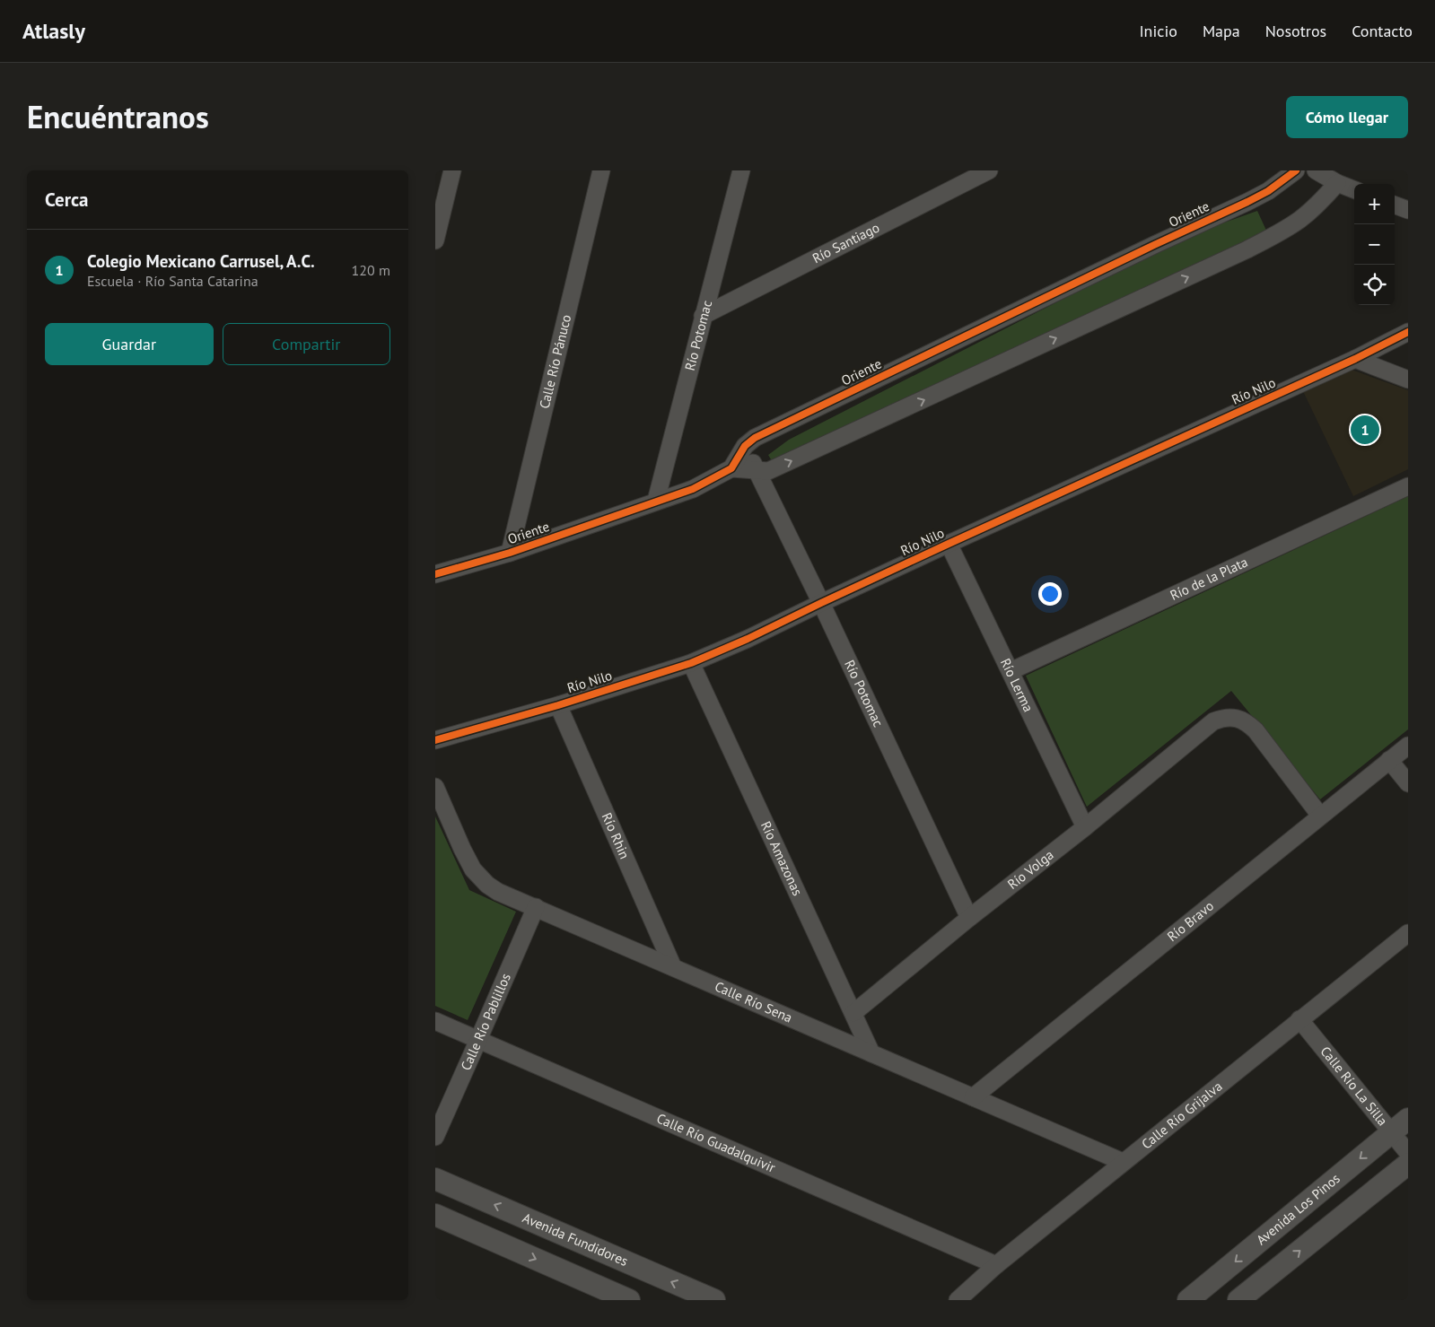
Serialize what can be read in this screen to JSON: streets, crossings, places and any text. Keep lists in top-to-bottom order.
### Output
{
  "streets": {
    "street": [
      "Oriente",
      "Río Santiago",
      "Río Potomac",
      "Calle Río Pánuco",
      "Río Nilo",
      "Río de la Plata",
      "Río Lerma",
      "Río Rhin",
      "Río Amazonas",
      "Río Volga",
      "Río Bravo",
      "Calle Río Sena",
      "Calle Río Pablillos",
      "Calle Río La Silla",
      "Calle Río Grijalva",
      "Calle Río Guadalquivir",
      "Avenida Los Pinos",
      "Avenida Fundidores"
    ]
  },
  "crossings": [
    ["Oriente", "Río Potomac"],
    ["Oriente", "Calle Río Pánuco"],
    ["Río Santiago", "Río Potomac"],
    ["Río Potomac", "Río Nilo"],
    ["Río Potomac", "Río Volga"],
    ["Río Nilo", "Río Lerma"],
    ["Río Nilo", "Río Rhin"],
    ["Río Nilo", "Río Amazonas"],
    ["Río de la Plata", "Río Lerma"],
    ["Río Lerma", "Río Volga"],
    ["Río Rhin", "Calle Río Sena"],
    ["Río Amazonas", "Río Volga"],
    ["Río Amazonas", "Calle Río Sena"],
    ["Río Volga", "Río Bravo"],
    ["Río Bravo", "Calle Río Sena"],
    ["Calle Río Sena", "Calle Río Pablillos"],
    ["Calle Río Sena", "Calle Río Grijalva"],
    ["Calle Río Pablillos", "Calle Río Guadalquivir"],
    ["Calle Río La Silla", "Calle Río Grijalva"],
    ["Calle Río La Silla", "Avenida Los Pinos"],
    ["Calle Río Grijalva", "Calle Río Guadalquivir"]
  ],
  "page": {
    "header": "Atlasly",
    "nav": [
      "Inicio",
      "Mapa",
      "Nosotros",
      "Contacto"
    ],
    "title": "Encuéntranos",
    "buttons": [
      "Cómo llegar",
      ["Guardar", "Compartir"]
    ],
    "heading": "Cerca",
    "map_buttons": ["+", "−"],
    "list": [
      {
        "mark": "1",
        "name": "Colegio Mexicano Carrusel, A.C.",
        "note": "Escuela · Río Santa Catarina",
        "value": "120 m"
      }
    ],
    "pins": "1"
  }
}
